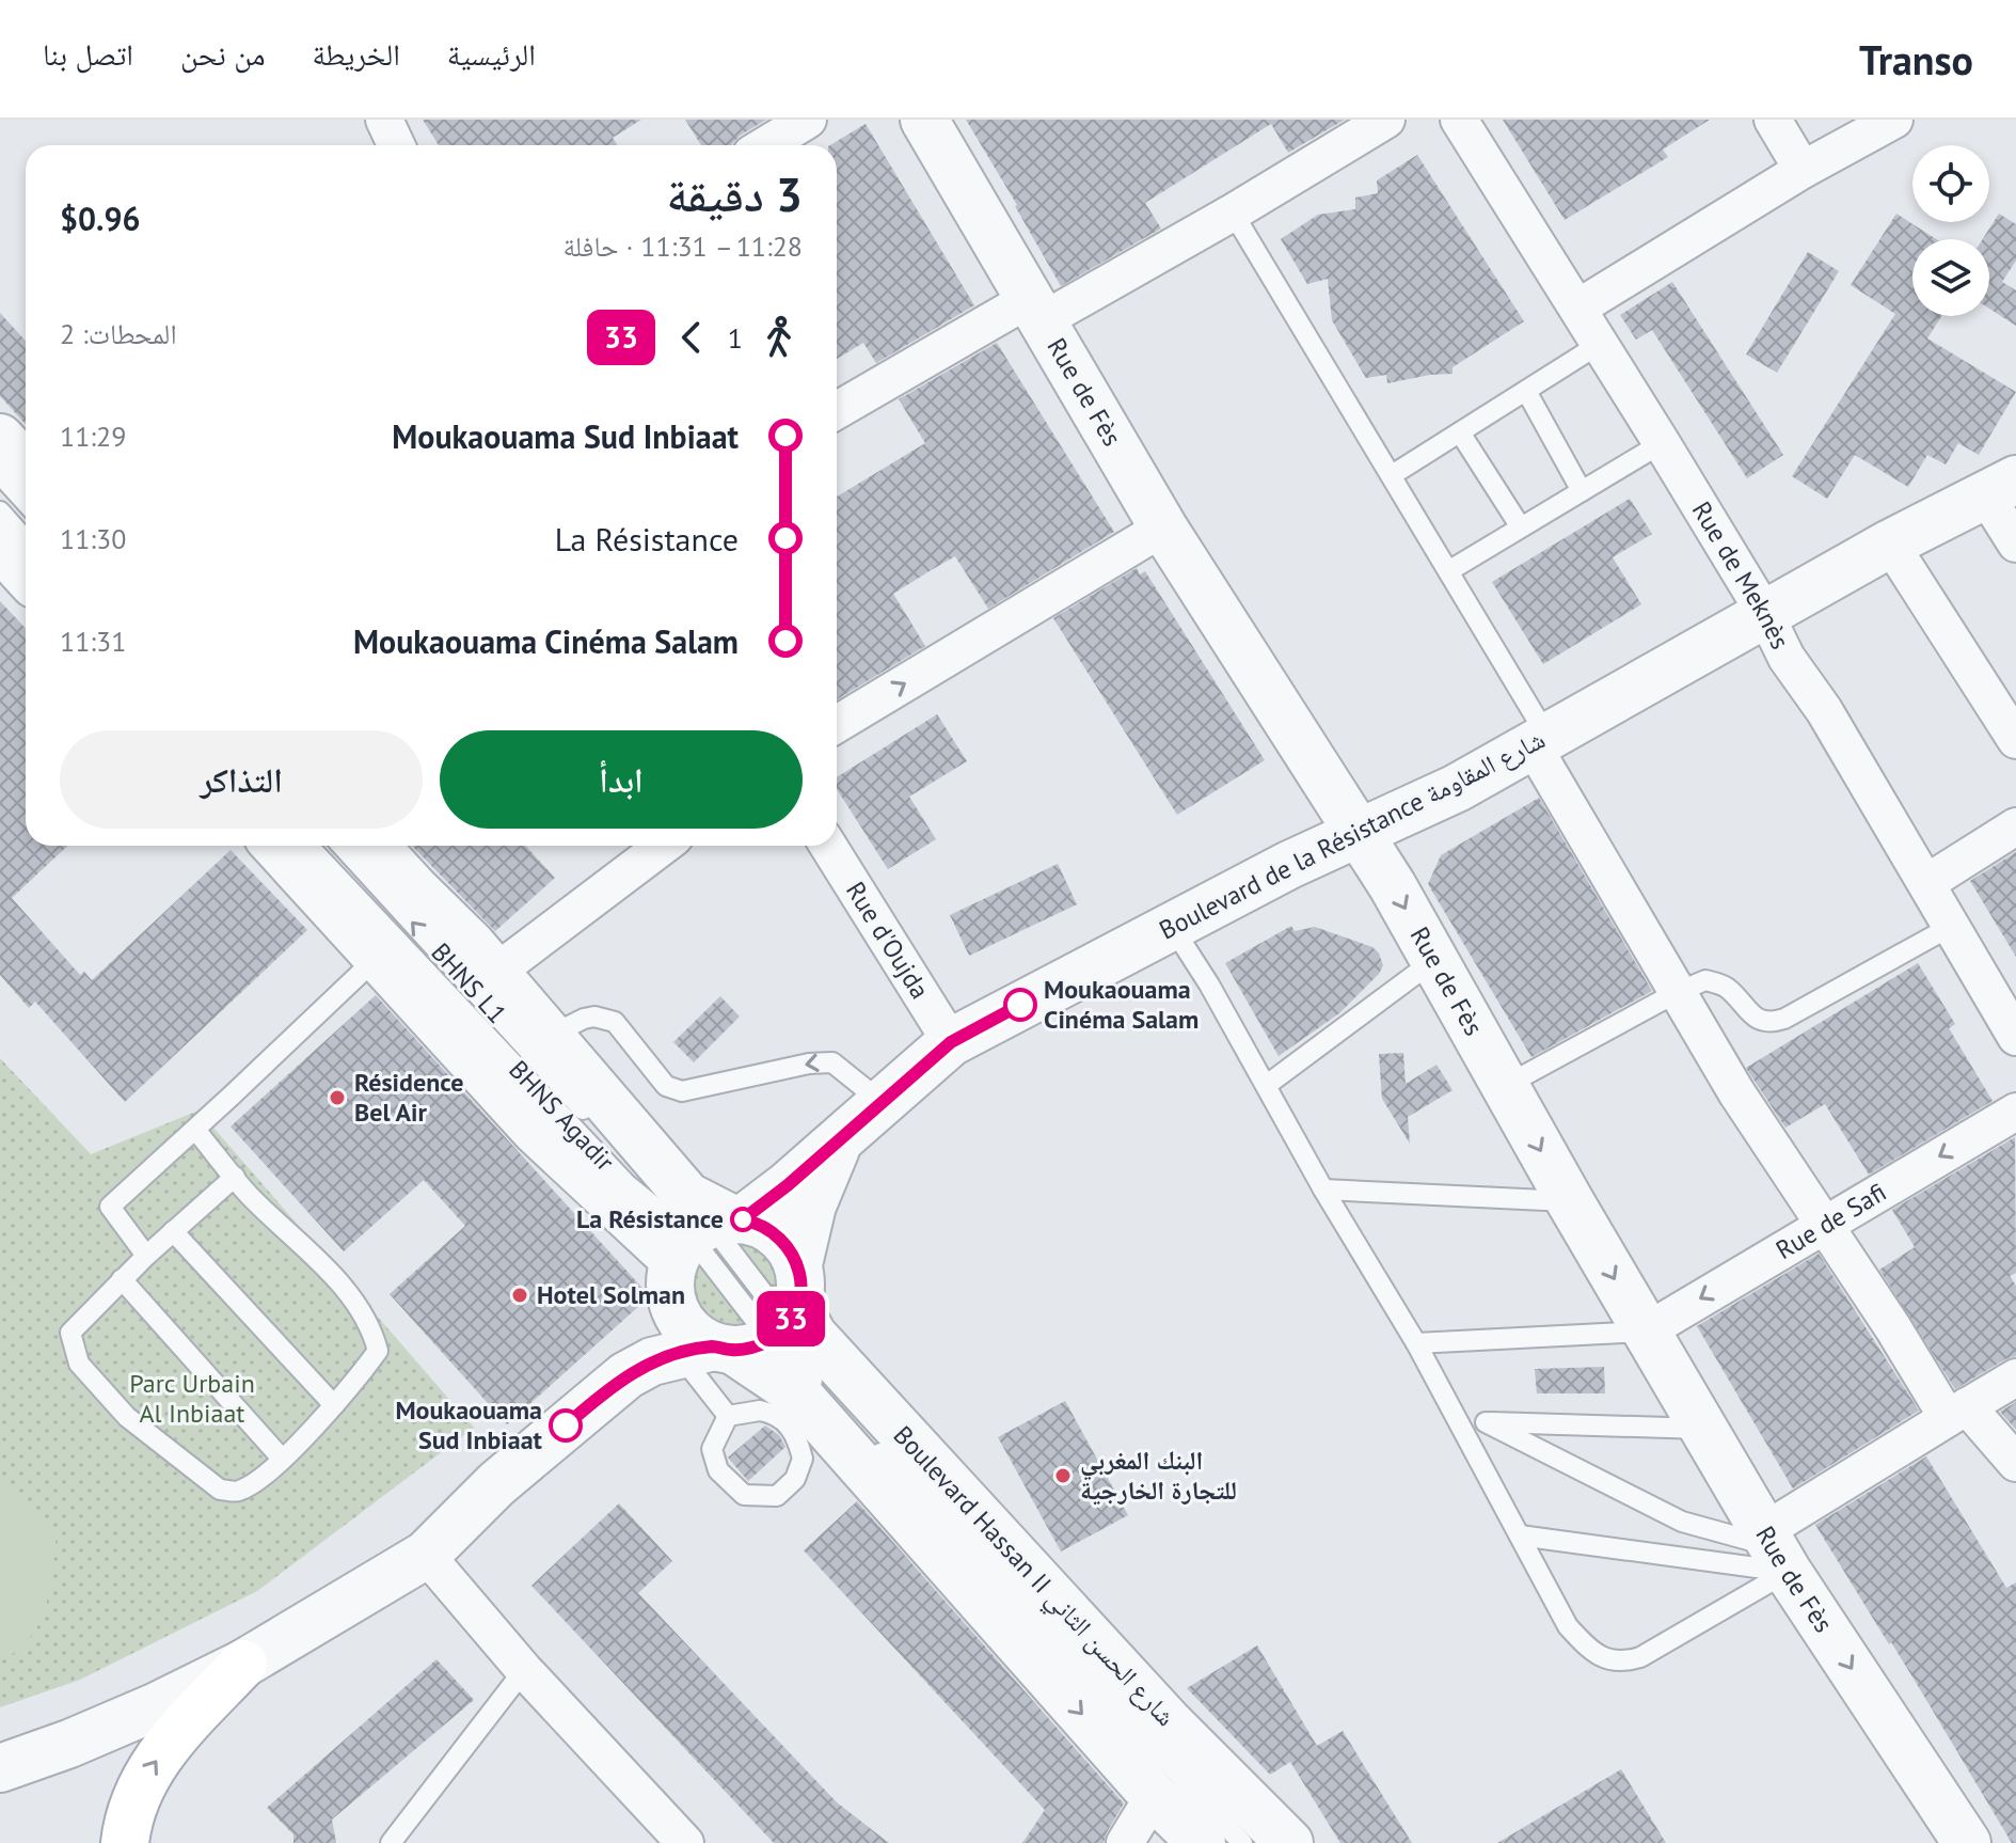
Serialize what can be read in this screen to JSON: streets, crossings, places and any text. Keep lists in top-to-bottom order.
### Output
{
  "streets": {
    "street": [
      "Rue de Fès",
      "Rue de Meknès",
      "Boulevard de la Résistance شارع المقاومة",
      "Rue d'Oujda",
      "Rue de Safi",
      "Boulevard Hassan II شارع الحسن الثاني"
    ],
    "lane": ["BHNS L1", "BHNS Agadir"]
  },
  "crossings": [
    ["Rue de Fès", "Boulevard de la Résistance شارع المقاومة"],
    ["Rue de Fès", "Rue de Safi"],
    ["Rue de Meknès", "Boulevard de la Résistance شارع المقاومة"],
    ["Boulevard de la Résistance شارع المقاومة", "Rue d'Oujda"],
    ["Boulevard de la Résistance شارع المقاومة", "BHNS L1"],
    ["Boulevard de la Résistance شارع المقاومة", "BHNS Agadir"],
    ["Boulevard de la Résistance شارع المقاومة", "Boulevard Hassan II شارع الحسن الثاني"],
    ["BHNS L1", "BHNS Agadir"],
    ["BHNS L1", "Boulevard Hassan II شارع الحسن الثاني"]
  ],
  "one_way": ["BHNS L1"],
  "parks": ["Parc Urbain Al Inbiaat"],
  "places": [
    "Moukaouama Cinéma Salam",
    "Résidence Bel Air",
    "La Résistance",
    "Hotel Solman",
    "Moukaouama Sud Inbiaat",
    "البنك المغربي للتجارة الخارجية"
  ],
  "lines": ["bus line 33"],
  "page": {
    "header": "Transo",
    "nav": [
      "الرئيسية",
      "الخريطة",
      "من نحن",
      "اتصل بنا"
    ],
    "on_map": "33",
    "heading": ["3 دقيقة", "11:28 – 11:31 · حافلة", "$0.96"],
    "legs": ["1", "33", "المحطات: 2"],
    "list": [
      {
        "name": "Moukaouama Sud Inbiaat",
        "value": "11:29"
      },
      {
        "name": "La Résistance",
        "value": "11:30"
      },
      {
        "name": "Moukaouama Cinéma Salam",
        "value": "11:31"
      }
    ],
    "buttons": ["ابدأ", "التذاكر"]
  }
}
